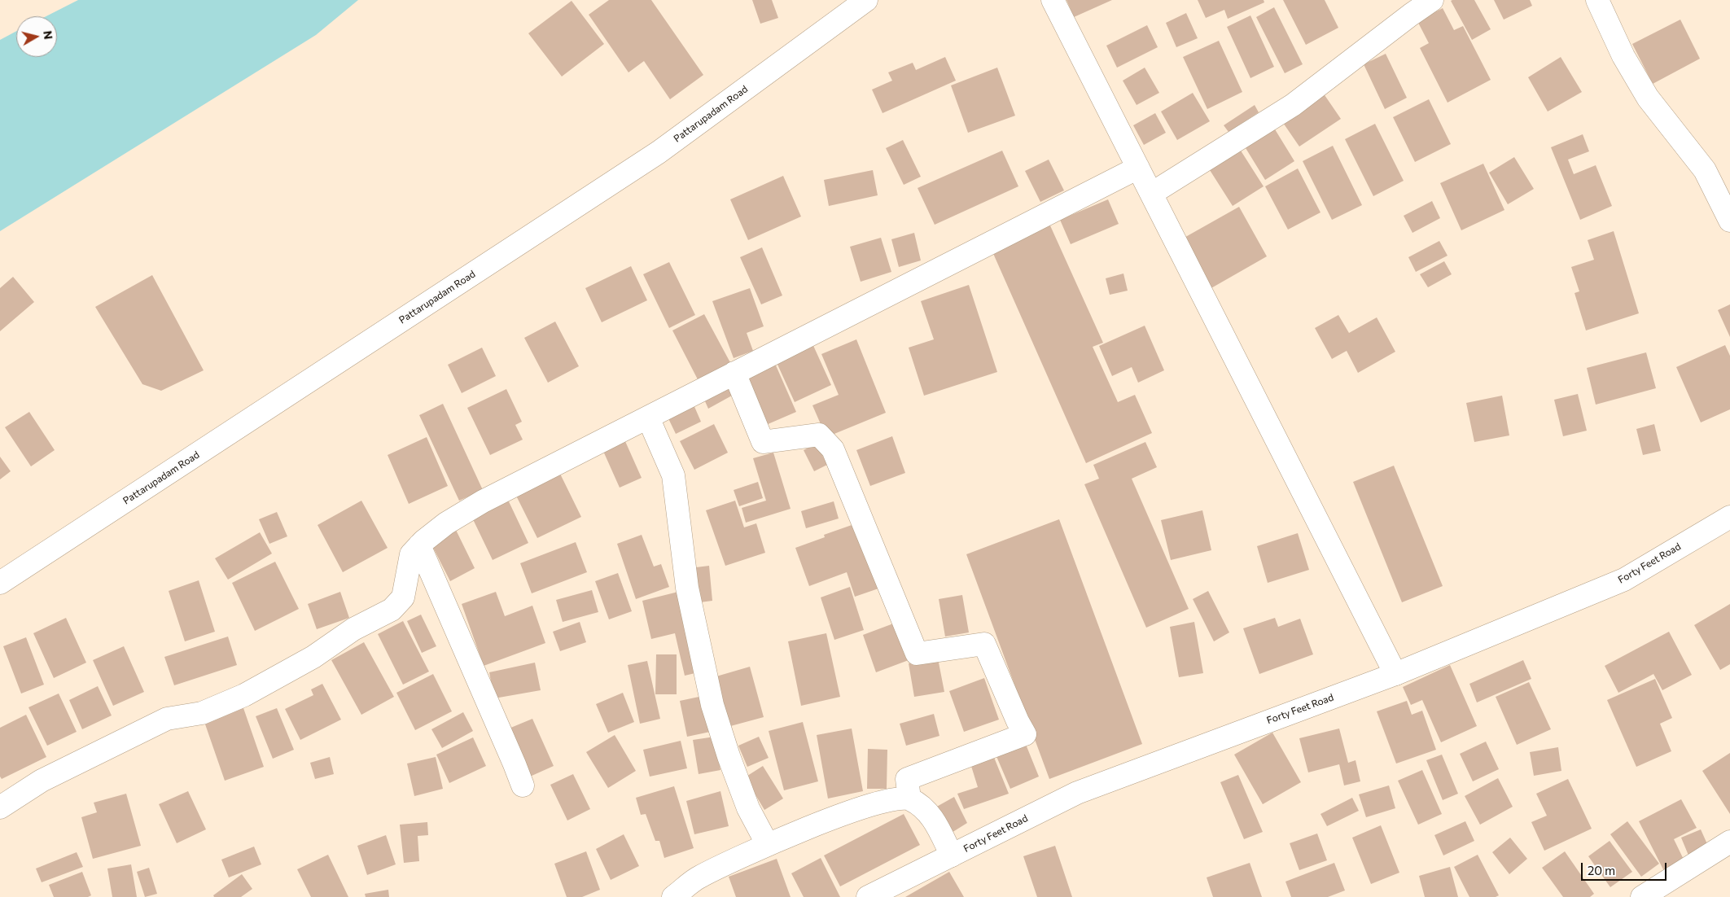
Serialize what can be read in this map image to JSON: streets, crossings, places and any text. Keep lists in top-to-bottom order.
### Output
{
  "streets": {
    "street": ["Pattarupadam Road", "Forty Feet Road"]
  },
  "scale_bar": "20 m",
  "north": "right"
}
